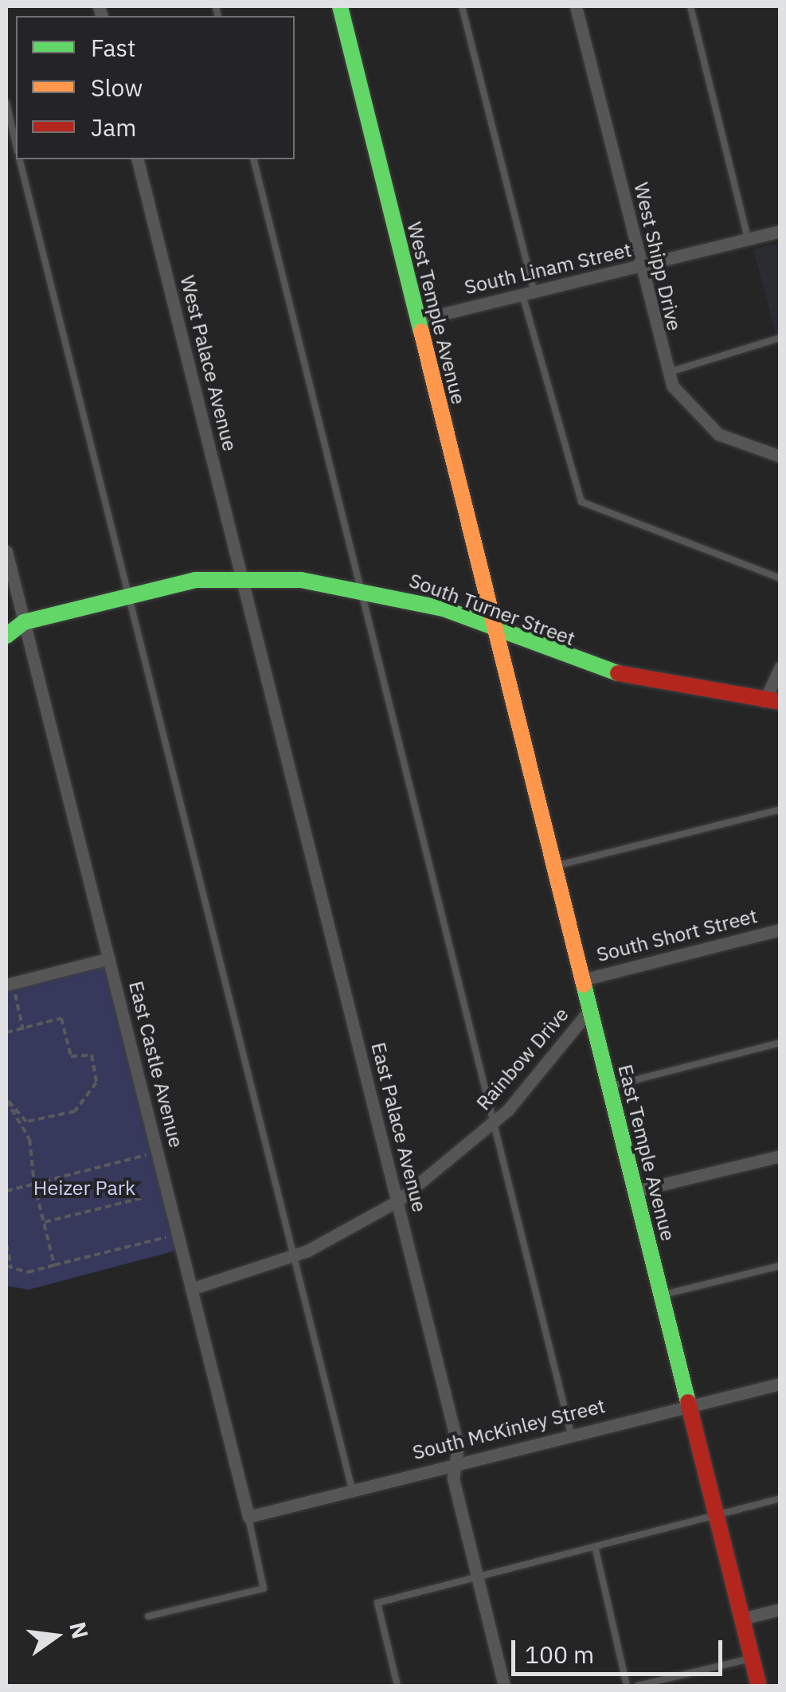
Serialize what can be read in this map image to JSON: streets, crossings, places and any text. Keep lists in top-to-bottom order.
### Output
{
  "streets": {
    "street": [
      "West Shipp Drive",
      "South Linam Street",
      "West Temple Avenue",
      "West Palace Avenue",
      "South Turner Street",
      "South Short Street",
      "Rainbow Drive",
      "East Castle Avenue",
      "East Palace Avenue",
      "East Temple Avenue",
      "South McKinley Street"
    ]
  },
  "crossings": [
    ["West Shipp Drive", "South Linam Street"],
    ["South Linam Street", "West Temple Avenue"],
    ["West Temple Avenue", "South Turner Street"],
    ["West Temple Avenue", "East Temple Avenue"],
    ["West Palace Avenue", "South Turner Street"],
    ["West Palace Avenue", "East Palace Avenue"],
    ["South Turner Street", "East Castle Avenue"],
    ["South Turner Street", "East Palace Avenue"],
    ["South Turner Street", "East Temple Avenue"],
    ["South Short Street", "East Temple Avenue"],
    ["Rainbow Drive", "East Castle Avenue"],
    ["Rainbow Drive", "East Palace Avenue"],
    ["Rainbow Drive", "East Temple Avenue"],
    ["East Castle Avenue", "South McKinley Street"],
    ["East Palace Avenue", "South McKinley Street"],
    ["East Temple Avenue", "South McKinley Street"]
  ],
  "parks": ["Heizer Park"],
  "legend": ["Fast", "Slow", "Jam"],
  "scale_bar": "100 m",
  "north": "right"
}
